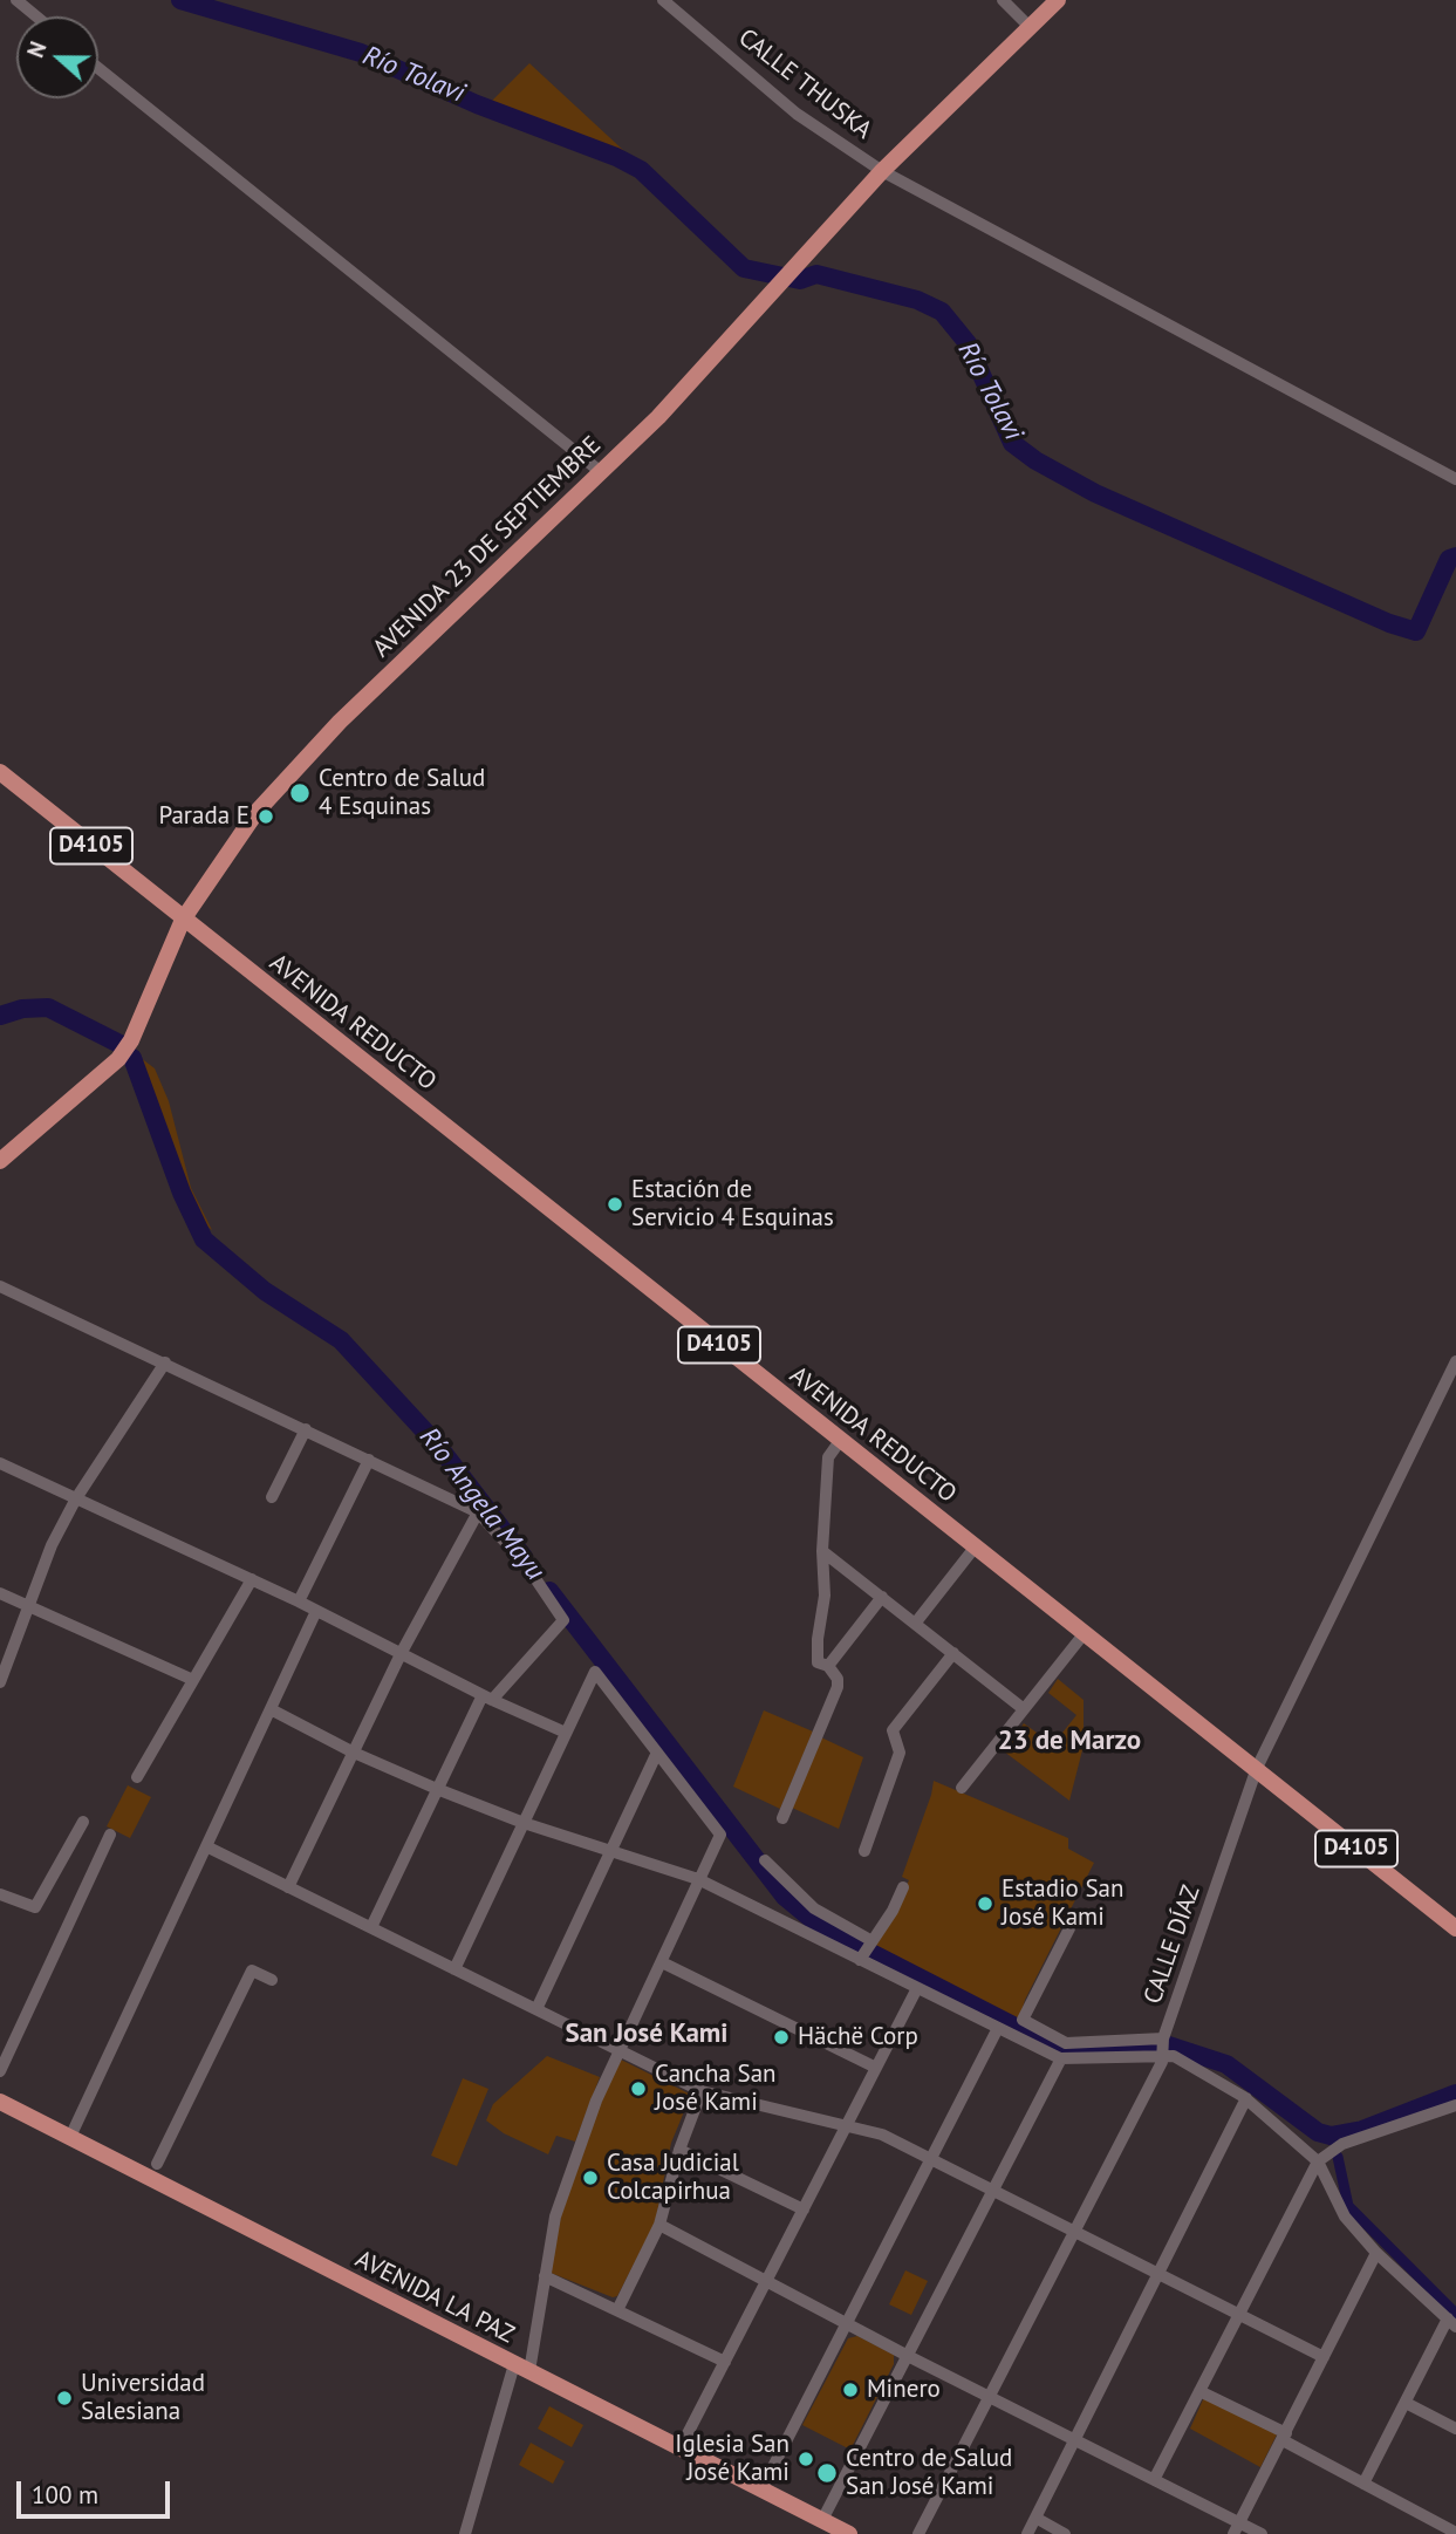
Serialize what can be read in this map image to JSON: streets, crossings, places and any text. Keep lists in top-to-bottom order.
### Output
{
  "streets": {
    "main road": [
      "AVENIDA 23 DE SEPTIEMBRE",
      "D4105",
      "AVENIDA REDUCTO",
      "AVENIDA LA PAZ"
    ],
    "street": ["CALLE THUSKA", "CALLE DÍAZ"]
  },
  "crossings": [
    ["CALLE THUSKA", "AVENIDA 23 DE SEPTIEMBRE"],
    ["AVENIDA 23 DE SEPTIEMBRE", "D4105"],
    ["AVENIDA 23 DE SEPTIEMBRE", "AVENIDA REDUCTO"],
    ["D4105", "AVENIDA REDUCTO"],
    ["AVENIDA REDUCTO", "CALLE DÍAZ"]
  ],
  "districts": ["23 de Marzo", "San José Kami"],
  "water": ["Río Tolavi", "Río Angela Mayu"],
  "places": [
    "Centro de Salud 4 Esquinas",
    "Parada E",
    "Estación de Servicio 4 Esquinas",
    "Estadio San José Kami",
    "Hächë Corp",
    "Cancha San José Kami",
    "Casa Judicial Colcapirhua",
    "Minero",
    "Universidad Salesiana",
    "Iglesia San José Kami",
    "Centro de Salud San José Kami"
  ],
  "scale_bar": "100 m",
  "north": "left"
}
